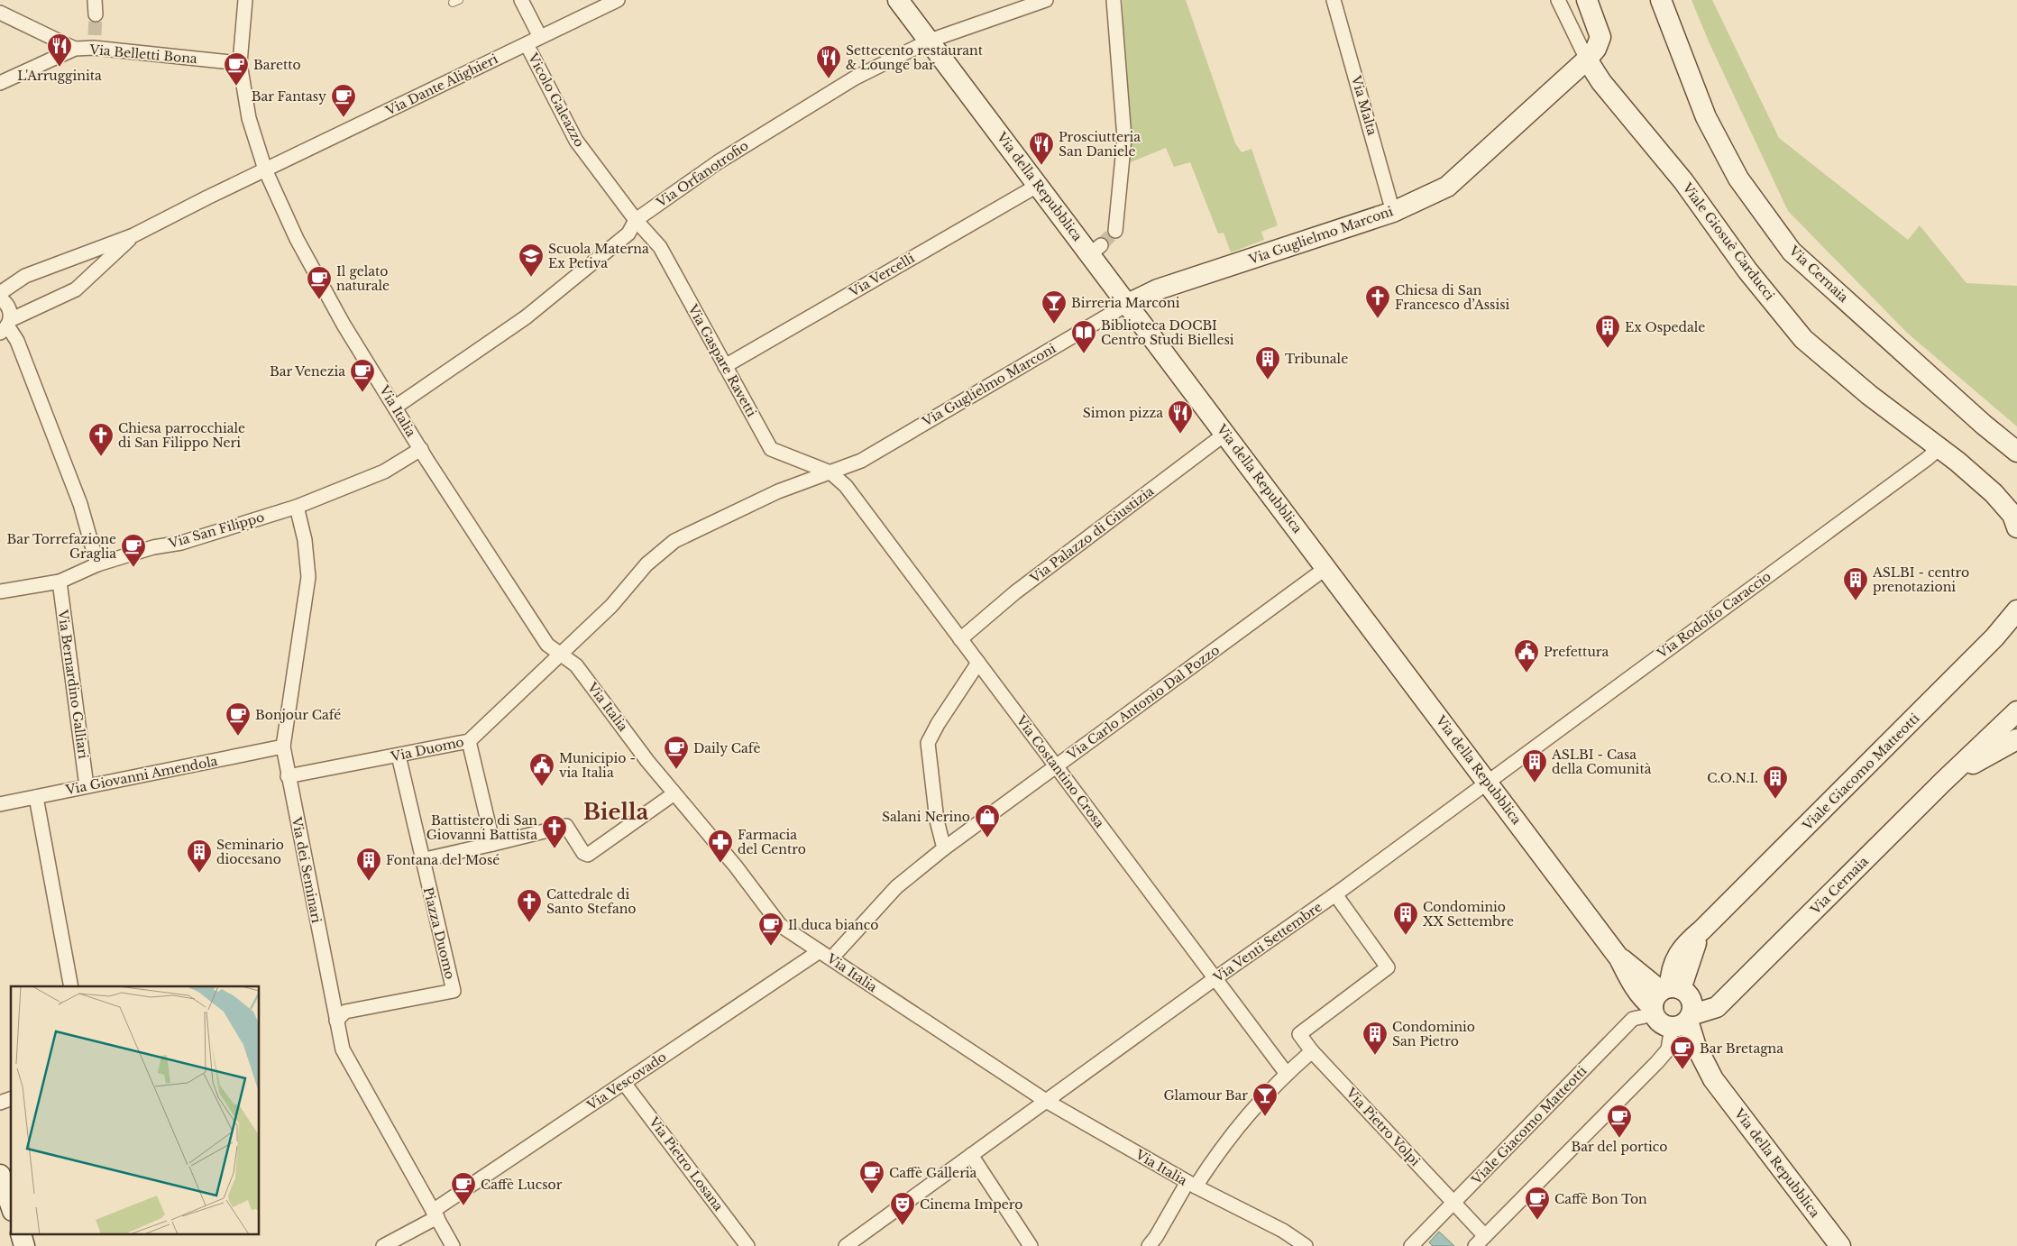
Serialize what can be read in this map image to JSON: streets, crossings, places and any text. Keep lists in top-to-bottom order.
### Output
{
  "streets": {
    "street": [
      "Via Belletti Bona",
      "Via Dante Alighieri",
      "Vicolo Galeazzo",
      "Via Malta",
      "Via Orfanotrofio",
      "Via della Repubblica",
      "Via Guglielmo Marconi",
      "Viale Giosuè Carducci",
      "Via Cernaia",
      "Via Vercelli",
      "Via Gaspare Ravetti",
      "Via Italia",
      "Via San Filippo",
      "Via Palazzo di Giustizia",
      "Via Rodolfo Caraccio",
      "Via Bernardino Galliari",
      "Via Carlo Antonio Dal Pozzo",
      "Via Duomo",
      "Via Costantino Crosa",
      "Viale Giacomo Matteotti",
      "Via Giovanni Amendola",
      "Via dei Seminari",
      "Piazza Duomo",
      "Via Venti Settembre",
      "Via Vescovado",
      "Via Pietro Volpi",
      "Via Pietro Losana"
    ]
  },
  "crossings": [
    ["Via Belletti Bona", "Via Italia"],
    ["Via Dante Alighieri", "Vicolo Galeazzo"],
    ["Via Dante Alighieri", "Via Italia"],
    ["Vicolo Galeazzo", "Via Orfanotrofio"],
    ["Vicolo Galeazzo", "Via Gaspare Ravetti"],
    ["Via Malta", "Via Guglielmo Marconi"],
    ["Via Orfanotrofio", "Via della Repubblica"],
    ["Via Orfanotrofio", "Via Gaspare Ravetti"],
    ["Via Orfanotrofio", "Via Italia"],
    ["Via della Repubblica", "Via Guglielmo Marconi"],
    ["Via della Repubblica", "Via Cernaia"],
    ["Via della Repubblica", "Via Vercelli"],
    ["Via della Repubblica", "Via Palazzo di Giustizia"],
    ["Via della Repubblica", "Via Rodolfo Caraccio"],
    ["Via della Repubblica", "Via Carlo Antonio Dal Pozzo"],
    ["Via della Repubblica", "Viale Giacomo Matteotti"],
    ["Via della Repubblica", "Via Venti Settembre"],
    ["Via Guglielmo Marconi", "Viale Giosuè Carducci"],
    ["Via Guglielmo Marconi", "Via Gaspare Ravetti"],
    ["Via Guglielmo Marconi", "Via Italia"],
    ["Via Guglielmo Marconi", "Via Duomo"],
    ["Via Guglielmo Marconi", "Via Costantino Crosa"],
    ["Viale Giosuè Carducci", "Via Rodolfo Caraccio"],
    ["Via Cernaia", "Viale Giacomo Matteotti"],
    ["Via Vercelli", "Via Gaspare Ravetti"],
    ["Via Gaspare Ravetti", "Via Costantino Crosa"],
    ["Via Italia", "Via San Filippo"],
    ["Via Italia", "Via Duomo"],
    ["Via Italia", "Via Venti Settembre"],
    ["Via Italia", "Via Vescovado"],
    ["Via San Filippo", "Via Bernardino Galliari"],
    ["Via San Filippo", "Via dei Seminari"],
    ["Via Palazzo di Giustizia", "Via Costantino Crosa"],
    ["Via Rodolfo Caraccio", "Via Venti Settembre"],
    ["Via Bernardino Galliari", "Via Giovanni Amendola"],
    ["Via Carlo Antonio Dal Pozzo", "Via Costantino Crosa"],
    ["Via Carlo Antonio Dal Pozzo", "Via Vescovado"],
    ["Via Duomo", "Via dei Seminari"],
    ["Via Duomo", "Piazza Duomo"],
    ["Via Costantino Crosa", "Via Venti Settembre"],
    ["Viale Giacomo Matteotti", "Via Pietro Volpi"],
    ["Via Giovanni Amendola", "Via dei Seminari"],
    ["Via dei Seminari", "Piazza Duomo"],
    ["Via dei Seminari", "Via Vescovado"],
    ["Via Venti Settembre", "Via Pietro Volpi"],
    ["Via Vescovado", "Via Pietro Losana"]
  ],
  "districts": ["Biella"],
  "places": {
    "restaurant": [
      "L'Arrugginita",
      "Settecento restaurant & Lounge bar",
      "Prosciutteria San Daniele",
      "Simon pizza"
    ],
    "cafe": [
      "Baretto",
      "Bar Fantasy",
      "Il gelato naturale",
      "Bar Venezia",
      "Bar Torrefazione Graglia",
      "Bonjour Café",
      "Daily Cafè",
      "Il duca bianco",
      "Bar Bretagna",
      "Bar del portico",
      "Caffè Galleria",
      "Caffè Lucsor",
      "Caffè Bon Ton"
    ],
    "school or university": ["Scuola Materna Ex Petiva"],
    "church": [
      "Chiesa di San Francesco d’Assisi",
      "Chiesa parrocchiale di San Filippo Neri",
      "Battistero di San Giovanni Battista",
      "Cattedrale di Santo Stefano"
    ],
    "bar": ["Birreria Marconi", "Glamour Bar"],
    "building": [
      "Ex Ospedale",
      "Tribunale",
      "ASLBI - centro prenotazioni",
      "ASLBI - Casa della Comunità",
      "C.O.N.I.",
      "Seminario diocesano",
      "Fontana del Mosé",
      "Condominio XX Settembre",
      "Condominio San Pietro"
    ],
    "library": ["Biblioteca DOCBI Centro Studi Biellesi"],
    "public building": ["Prefettura", "Municipio - via Italia"],
    "shop": ["Salani Nerino"],
    "pharmacy": ["Farmacia del Centro"],
    "theatre": ["Cinema Impero"]
  }
}
